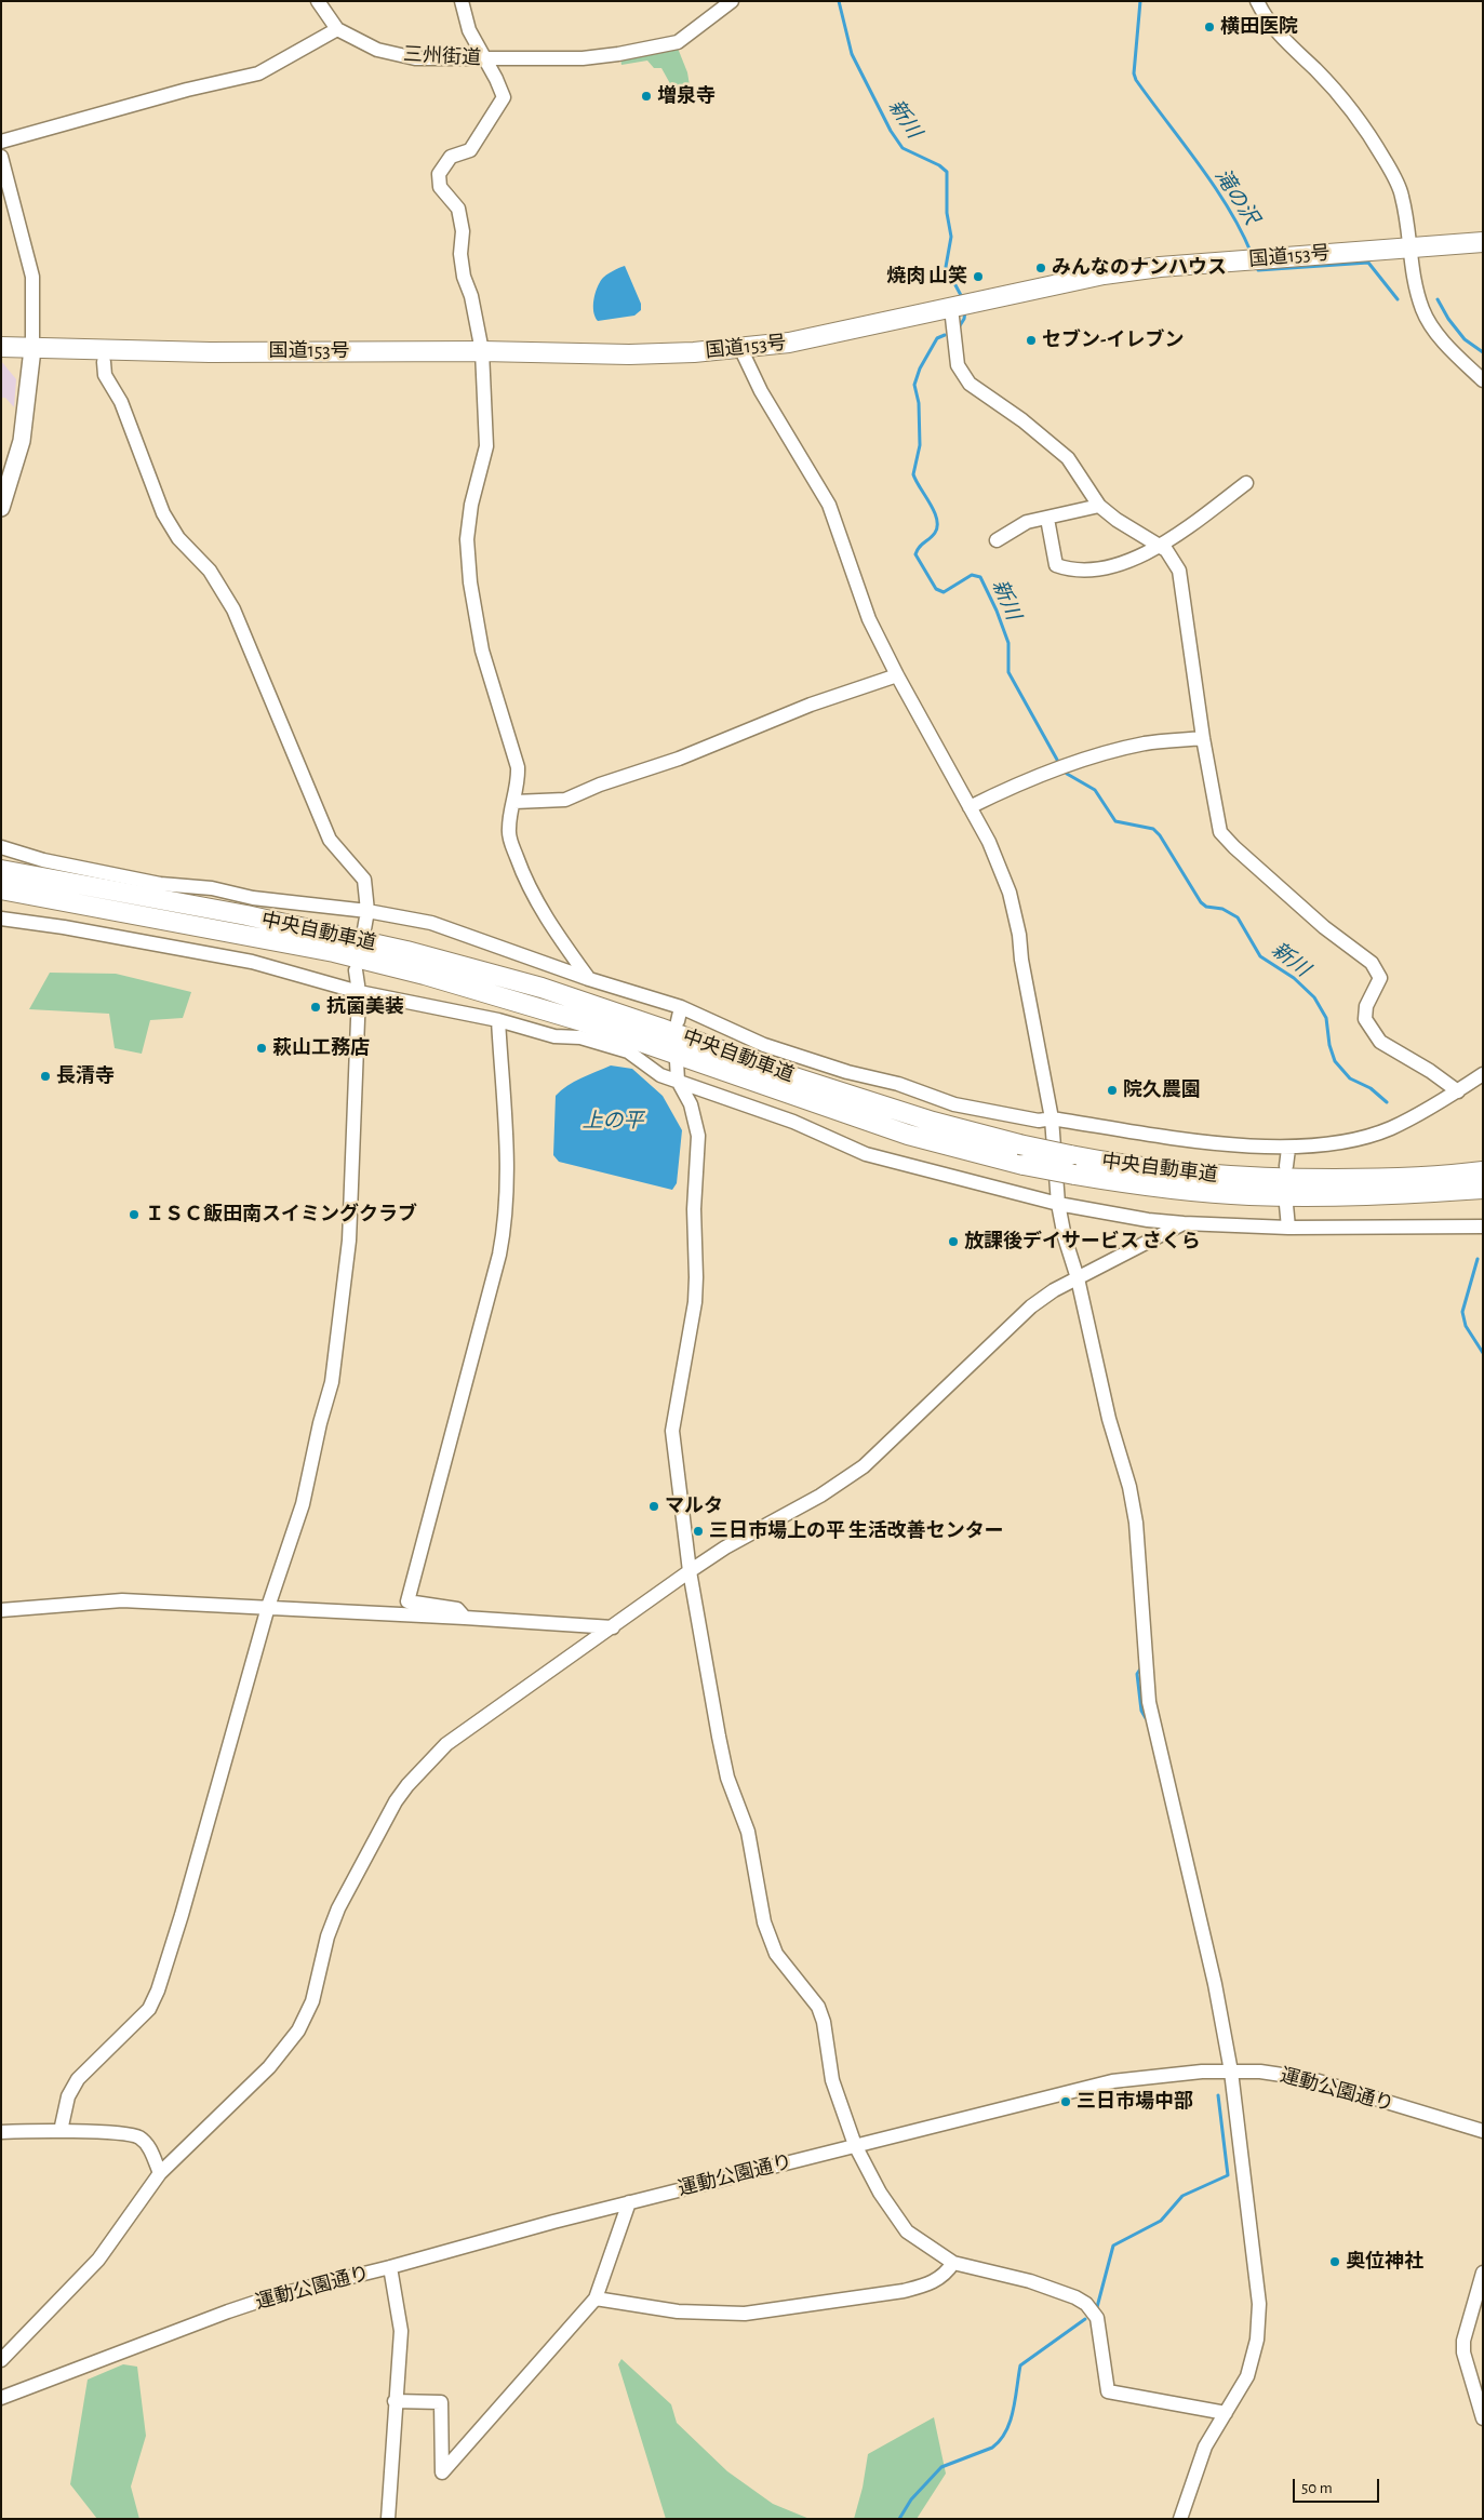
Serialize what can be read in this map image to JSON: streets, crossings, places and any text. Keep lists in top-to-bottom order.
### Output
{
  "streets": {
    "highway": ["国道153号", "中央自動車道"],
    "street": ["三州街道", "運動公園通り"]
  },
  "water": ["新川", "滝の沢", "上の平"],
  "places": [
    "横田医院",
    "増泉寺",
    "みんなのナンハウス",
    "焼肉 山笑",
    "セブン-イレブン",
    "抗菌美装",
    "萩山工務店",
    "長清寺",
    "院久農園",
    "ＩＳＣ飯田南スイミングクラブ",
    "放課後デイサービス さくら",
    "マルタ",
    "三日市場上の平 生活改善センター",
    "三日市場中部",
    "奥位神社"
  ],
  "scale_bar": "50 m"
}
